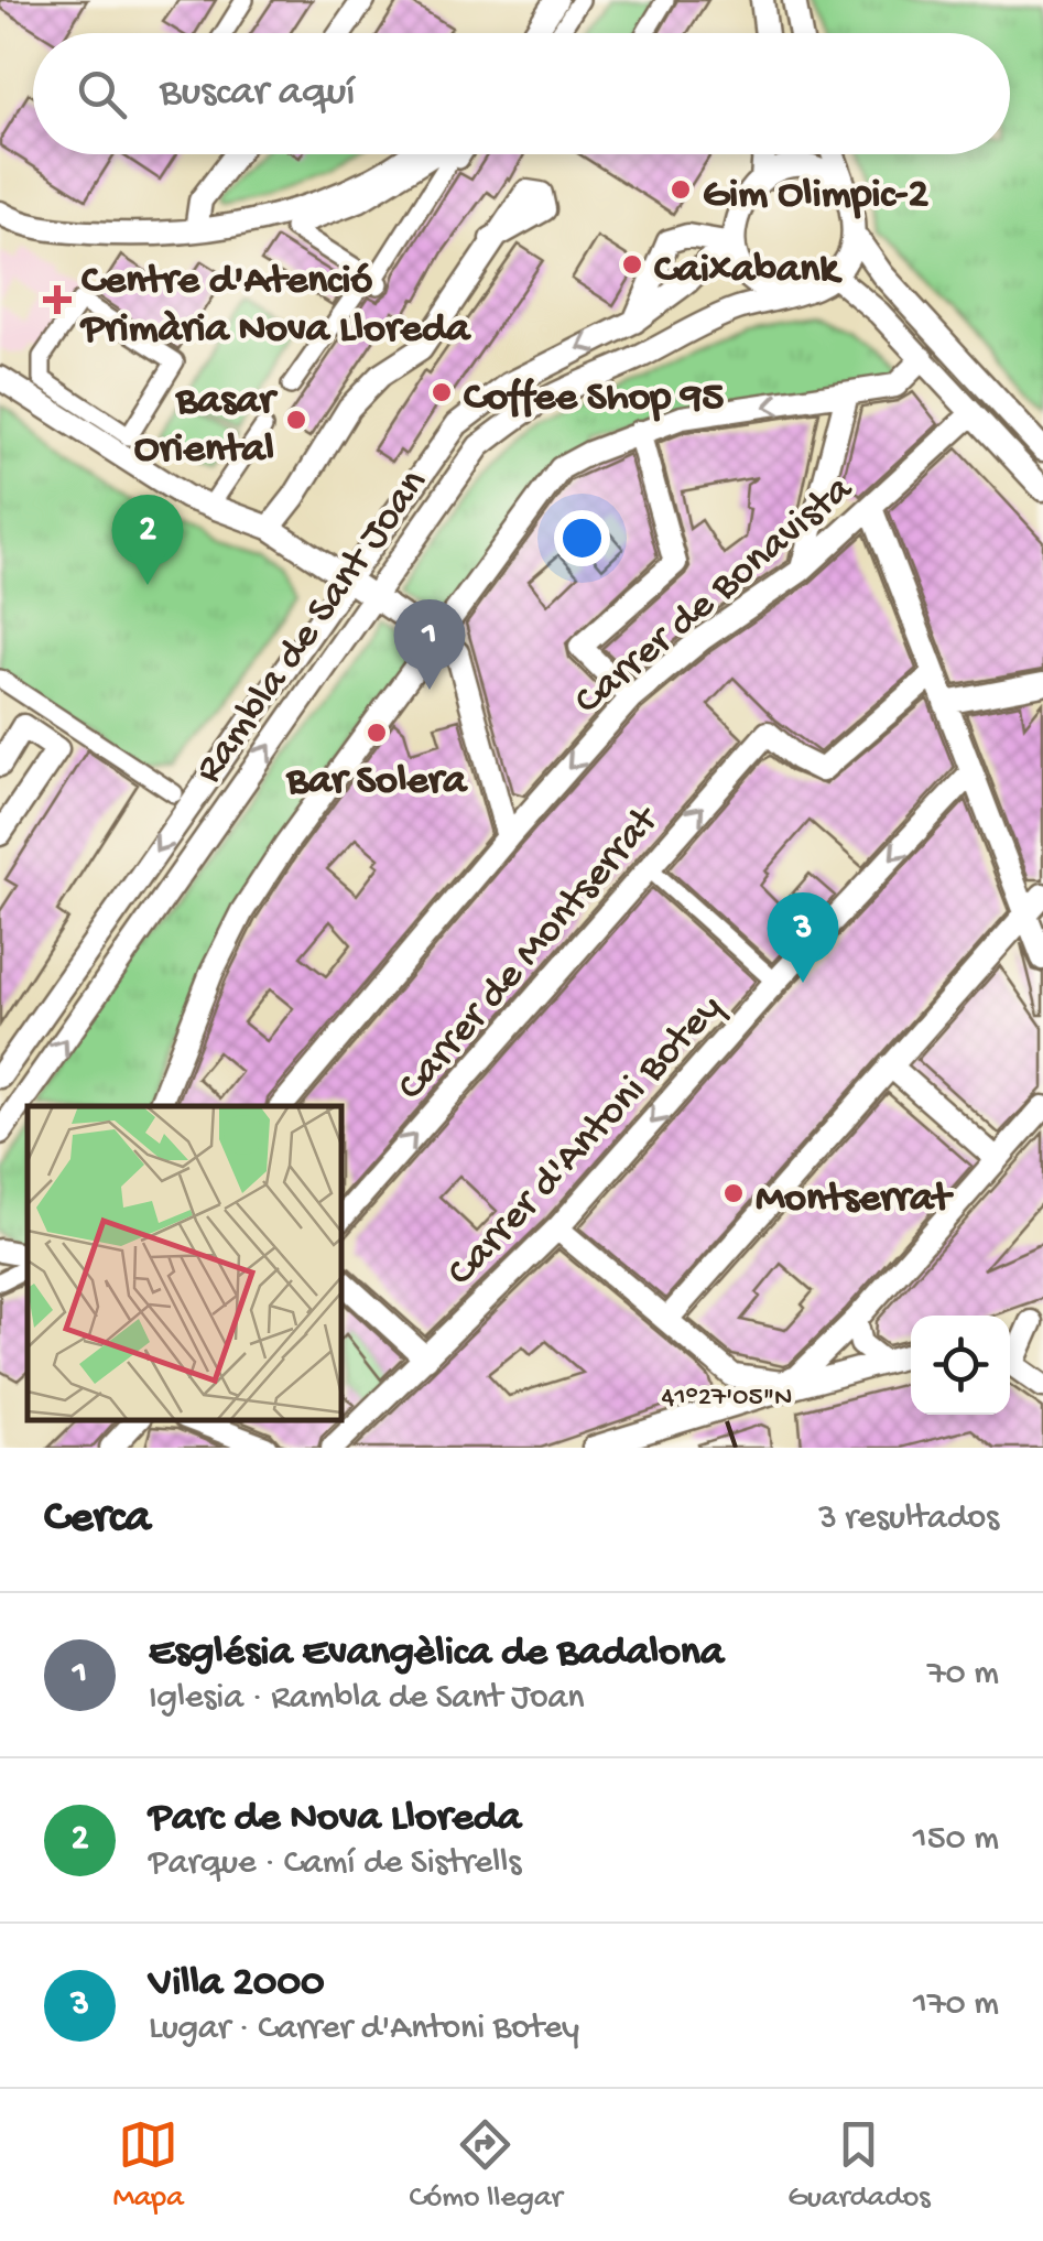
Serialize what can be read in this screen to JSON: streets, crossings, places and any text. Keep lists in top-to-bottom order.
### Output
{
  "streets": {
    "street": [
      "Carrer de Bonavista",
      "Rambla de Sant Joan",
      "Carrer de Montserrat",
      "Carrer d'Antoni Botey"
    ]
  },
  "one_way": ["Carrer de Montserrat"],
  "places": {
    "other": [
      "Gim Olimpic-2",
      "Caixabank",
      "Coffee Shop 95",
      "Basar Oriental",
      "Bar Solera",
      "Montserrat"
    ],
    "health": ["Centre d'Atenció Primària Nova Lloreda"]
  },
  "page": {
    "search": "Buscar aquí",
    "pins": ["2", "1", "3"],
    "heading": ["Cerca", "3 resultados"],
    "list": [
      {
        "mark": "1",
        "name": "Església Evangèlica de Badalona",
        "note": "Iglesia · Rambla de Sant Joan",
        "value": "70 m"
      },
      {
        "mark": "2",
        "name": "Parc de Nova Lloreda",
        "note": "Parque · Camí de Sistrells",
        "value": "150 m"
      },
      {
        "mark": "3",
        "name": "Villa 2000",
        "note": "Lugar · Carrer d'Antoni Botey",
        "value": "170 m"
      }
    ],
    "nav": ["Mapa", "Cómo llegar", "Guardados"]
  },
  "coordinates": ["41°27'05\"N"]
}
